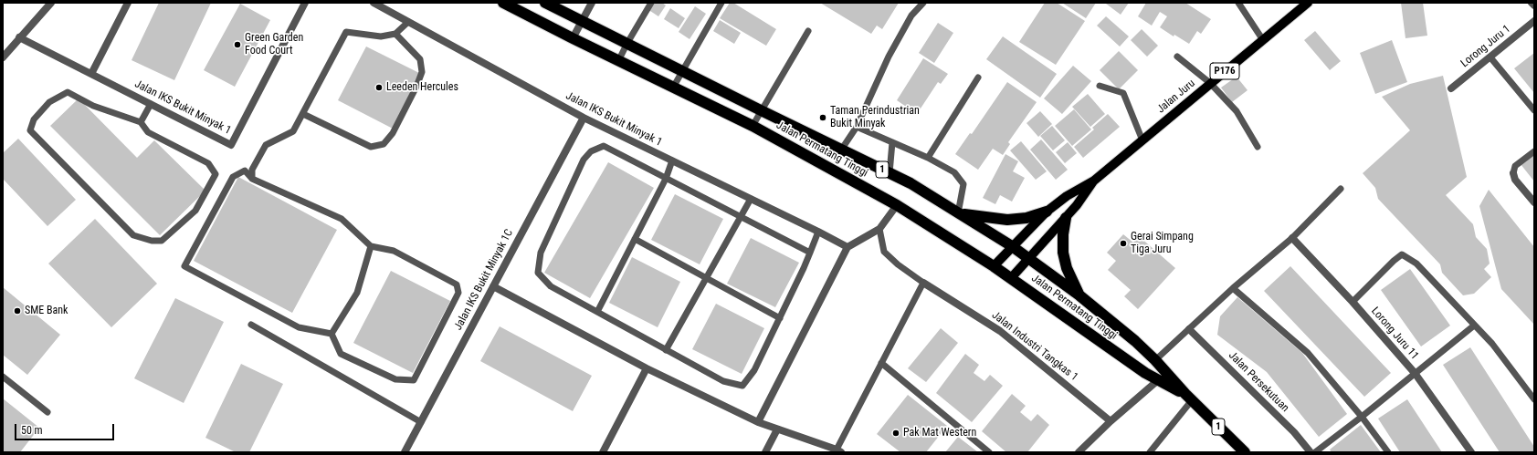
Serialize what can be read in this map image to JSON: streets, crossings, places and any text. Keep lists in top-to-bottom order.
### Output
{
  "streets": {
    "highway": ["Jalan Permatang Tinggi", "1"],
    "main road": ["P176", "Jalan Juru"],
    "street": [
      "Lorong Juru 1",
      "Jalan IKS Bukit Minyak 1",
      "Jalan IKS Bukit Minyak 1C",
      "Lorong Juru 11",
      "Jalan Industri Tangkas 1",
      "Jalan Persekutuan"
    ]
  },
  "crossings": [
    ["Jalan Juru", "Jalan Permatang Tinggi"],
    ["Jalan IKS Bukit Minyak 1", "Jalan IKS Bukit Minyak 1C"]
  ],
  "places": [
    "Green Garden Food Court",
    "Leeden Hercules",
    "Taman Perindustrian Bukit Minyak",
    "Gerai Simpang Tiga Juru",
    "SME Bank",
    "Pak Mat Western"
  ],
  "scale_bar": "50 m"
}
